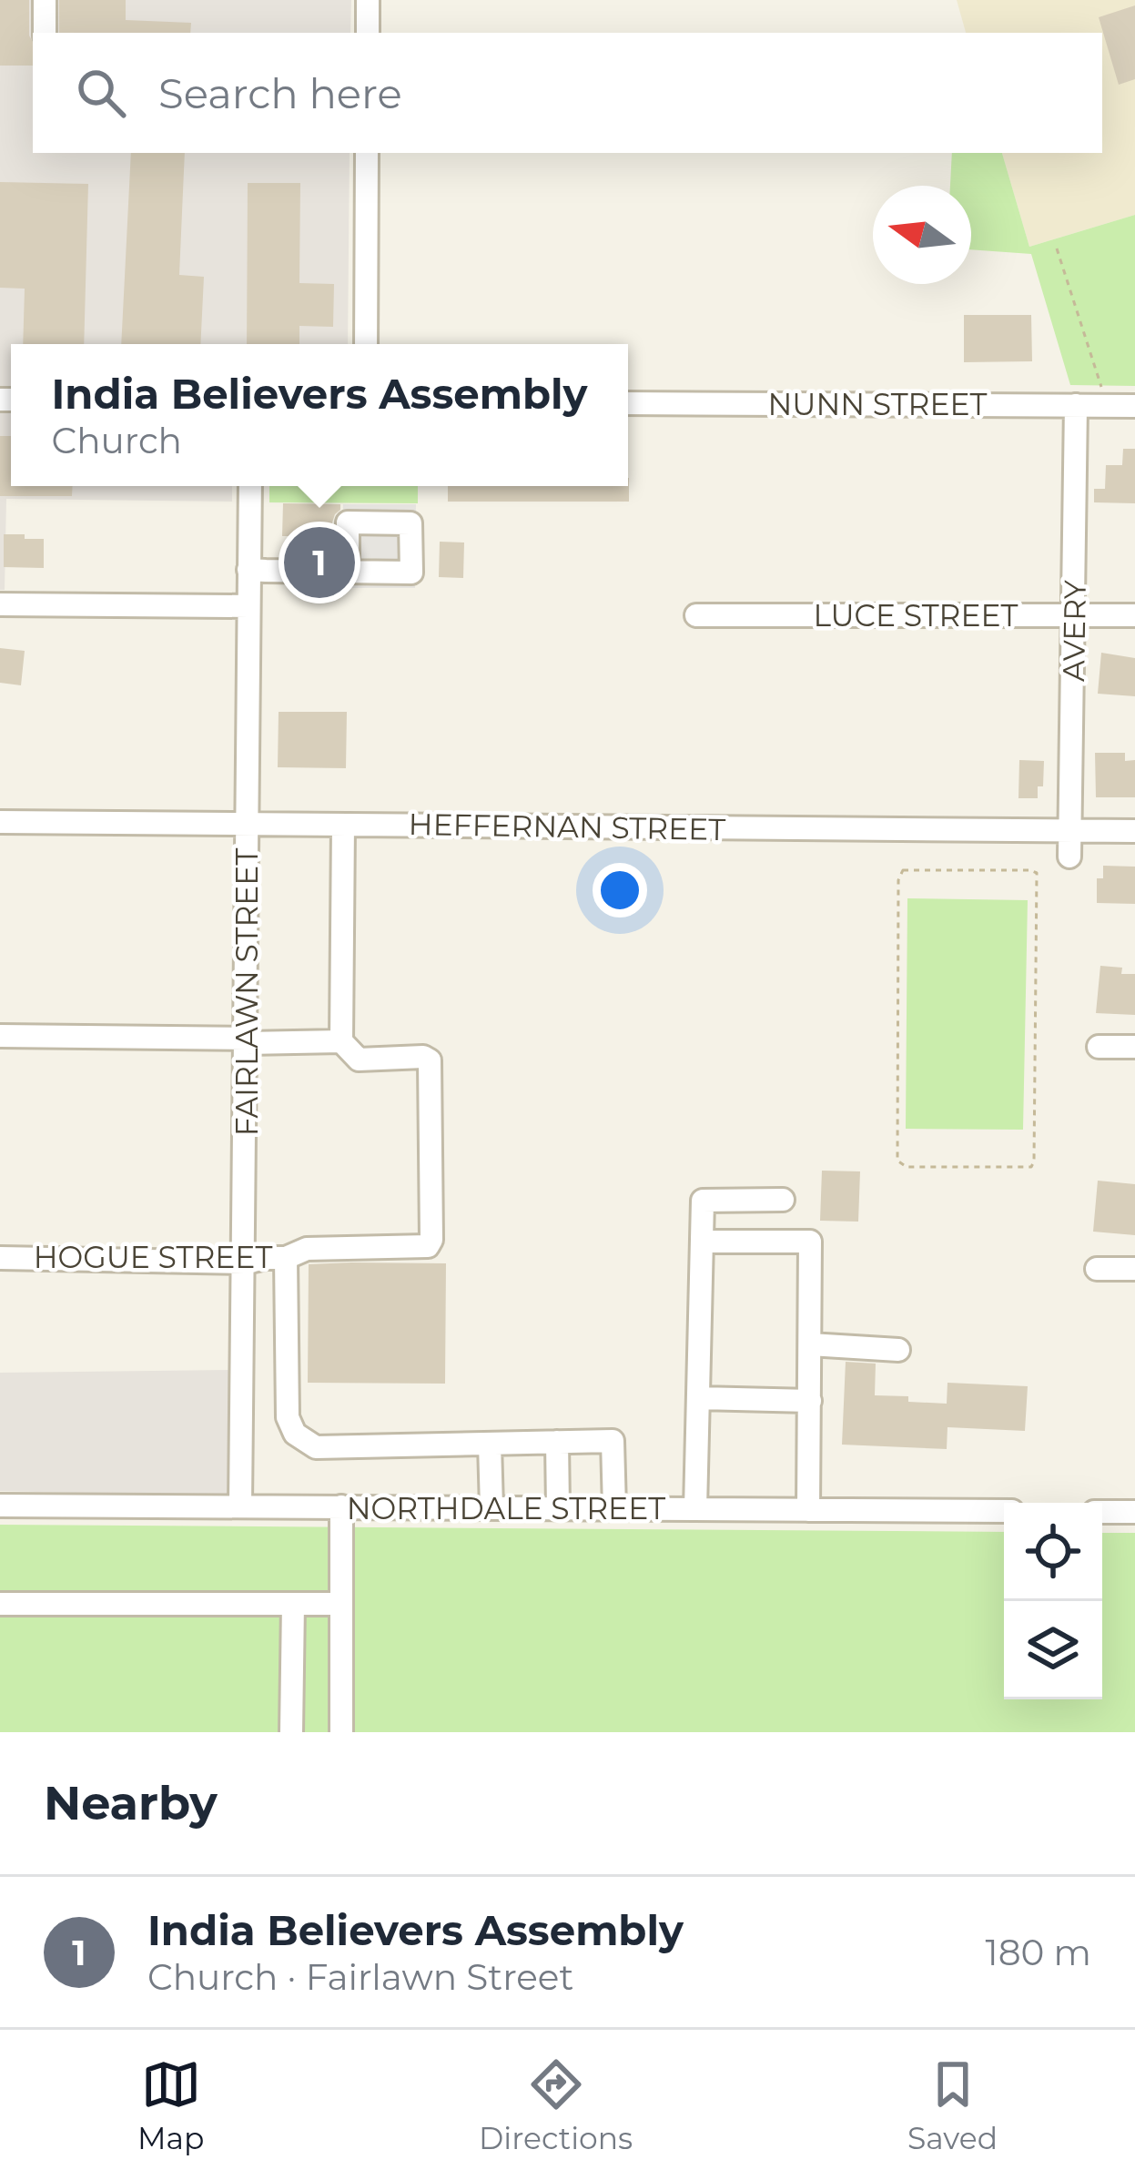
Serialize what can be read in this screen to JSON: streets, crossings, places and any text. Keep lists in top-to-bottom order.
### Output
{
  "streets": {
    "street": [
      "NUNN STREET",
      "LUCE STREET",
      "AVERY",
      "HEFFERNAN STREET",
      "FAIRLAWN STREET",
      "HOGUE STREET",
      "NORTHDALE STREET"
    ]
  },
  "crossings": [
    ["NUNN STREET", "AVERY"],
    ["LUCE STREET", "AVERY"],
    ["AVERY", "HEFFERNAN STREET"],
    ["HEFFERNAN STREET", "FAIRLAWN STREET"],
    ["FAIRLAWN STREET", "HOGUE STREET"],
    ["FAIRLAWN STREET", "NORTHDALE STREET"]
  ],
  "north": "left",
  "page": {
    "search": "Search here",
    "popup": ["India Believers Assembly", "Church"],
    "pins": "1",
    "heading": "Nearby",
    "list": [
      {
        "mark": "1",
        "name": "India Believers Assembly",
        "note": "Church · Fairlawn Street",
        "value": "180 m"
      }
    ],
    "nav": ["Map", "Directions", "Saved"]
  }
}
